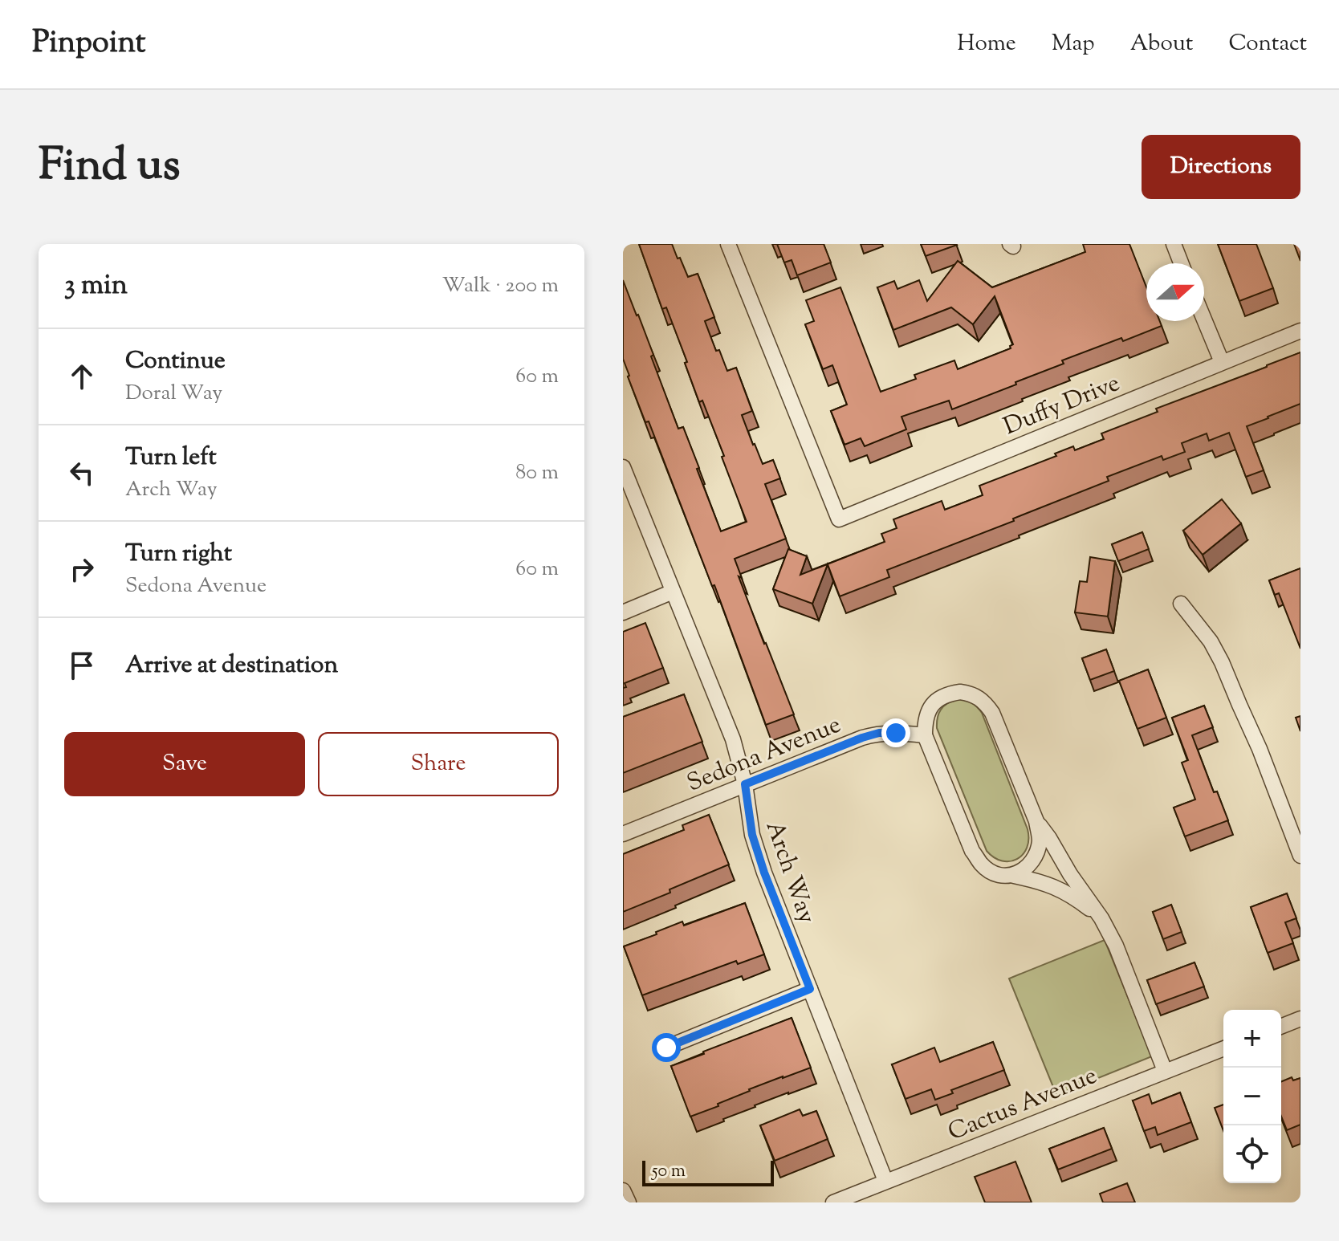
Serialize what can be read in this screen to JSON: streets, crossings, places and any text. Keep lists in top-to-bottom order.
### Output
{
  "streets": {
    "street": [
      "Duffy Drive",
      "Sedona Avenue",
      "Arch Way",
      "Cactus Avenue"
    ]
  },
  "crossings": [
    ["Sedona Avenue", "Arch Way"],
    ["Arch Way", "Cactus Avenue"]
  ],
  "scale_bar": "50 m",
  "north": "right",
  "page": {
    "header": "Pinpoint",
    "nav": [
      "Home",
      "Map",
      "About",
      "Contact"
    ],
    "title": "Find us",
    "buttons": [
      "Directions",
      ["Save", "Share"]
    ],
    "heading": ["3 min", "Walk · 200 m"],
    "list": [
      ["Continue", "Doral Way", "60 m"],
      ["Turn left", "Arch Way", "80 m"],
      ["Turn right", "Sedona Avenue", "60 m"],
      "Arrive at destination"
    ],
    "map_buttons": ["+", "−"],
    "scale": "50 m"
  }
}
